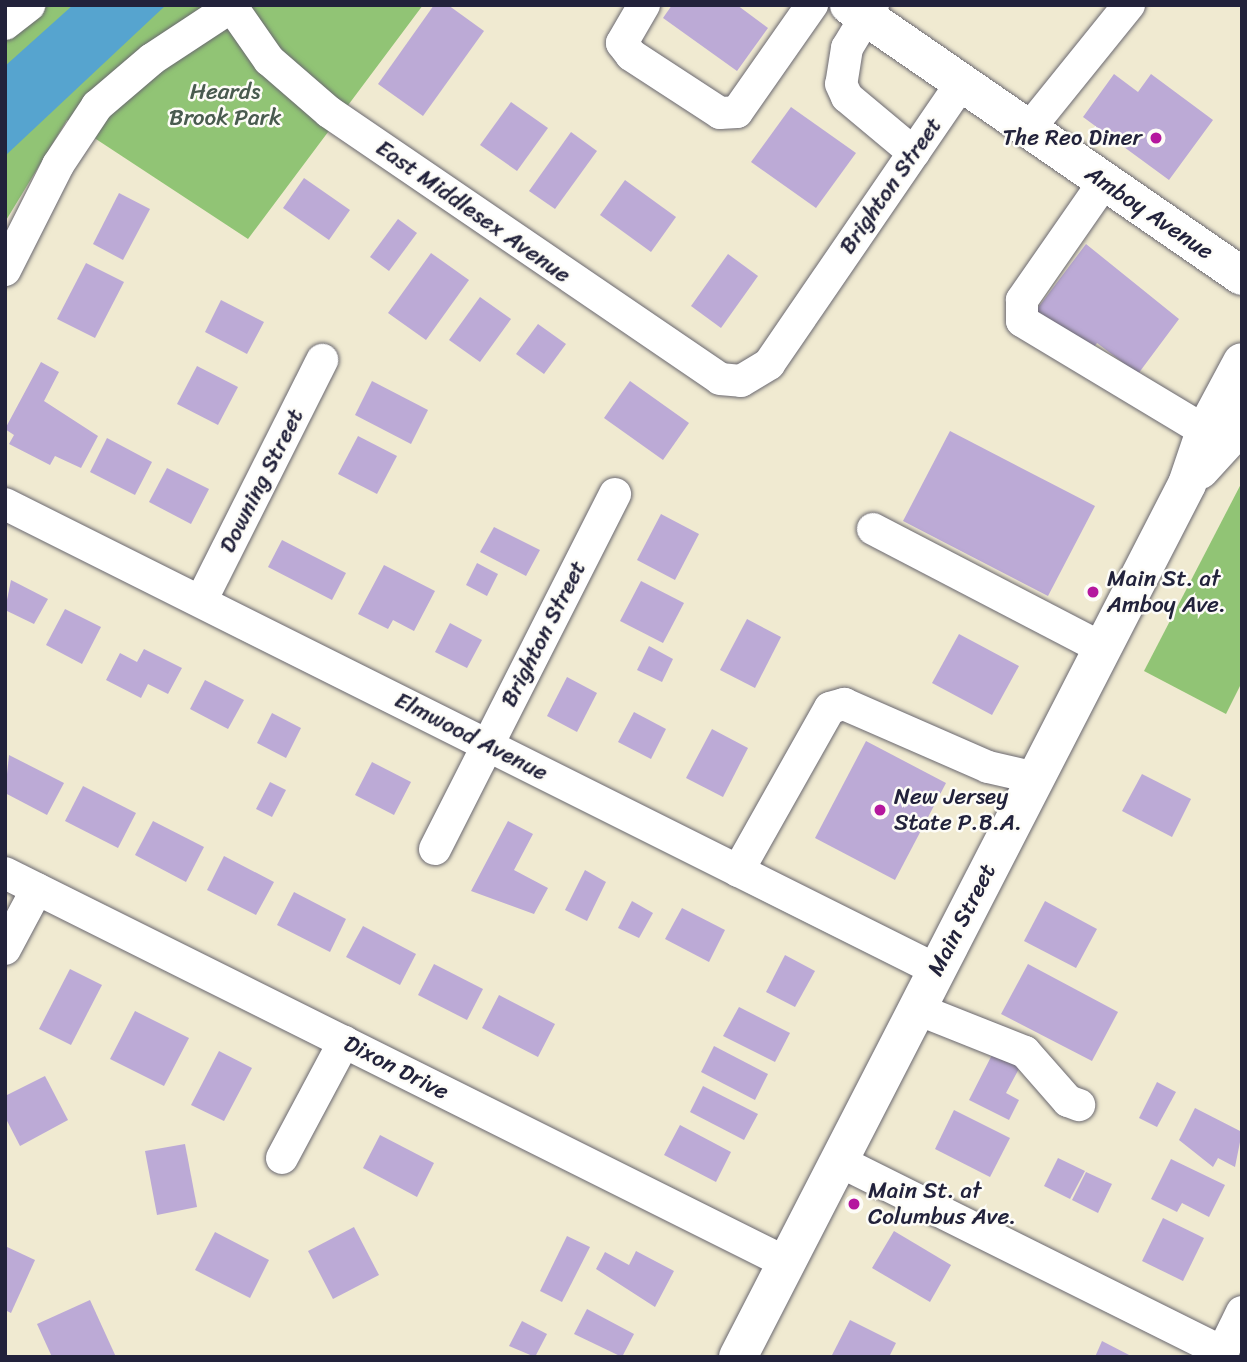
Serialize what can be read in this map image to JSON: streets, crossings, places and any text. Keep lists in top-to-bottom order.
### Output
{
  "streets": {
    "main road": ["Amboy Avenue", "Main Street"],
    "street": [
      "Brighton Street",
      "East Middlesex Avenue",
      "Downing Street",
      "Elmwood Avenue",
      "Dixon Drive"
    ]
  },
  "crossings": [
    ["Brighton Street", "East Middlesex Avenue"],
    ["Brighton Street", "Amboy Avenue"],
    ["Brighton Street", "Elmwood Avenue"],
    ["Downing Street", "Elmwood Avenue"],
    ["Elmwood Avenue", "Main Street"],
    ["Main Street", "Dixon Drive"]
  ],
  "parks": ["Heards Brook Park"],
  "places": [
    "The Reo Diner",
    "Main St. at Amboy Ave.",
    "New Jersey State P.B.A.",
    "Main St. at Columbus Ave."
  ]
}
